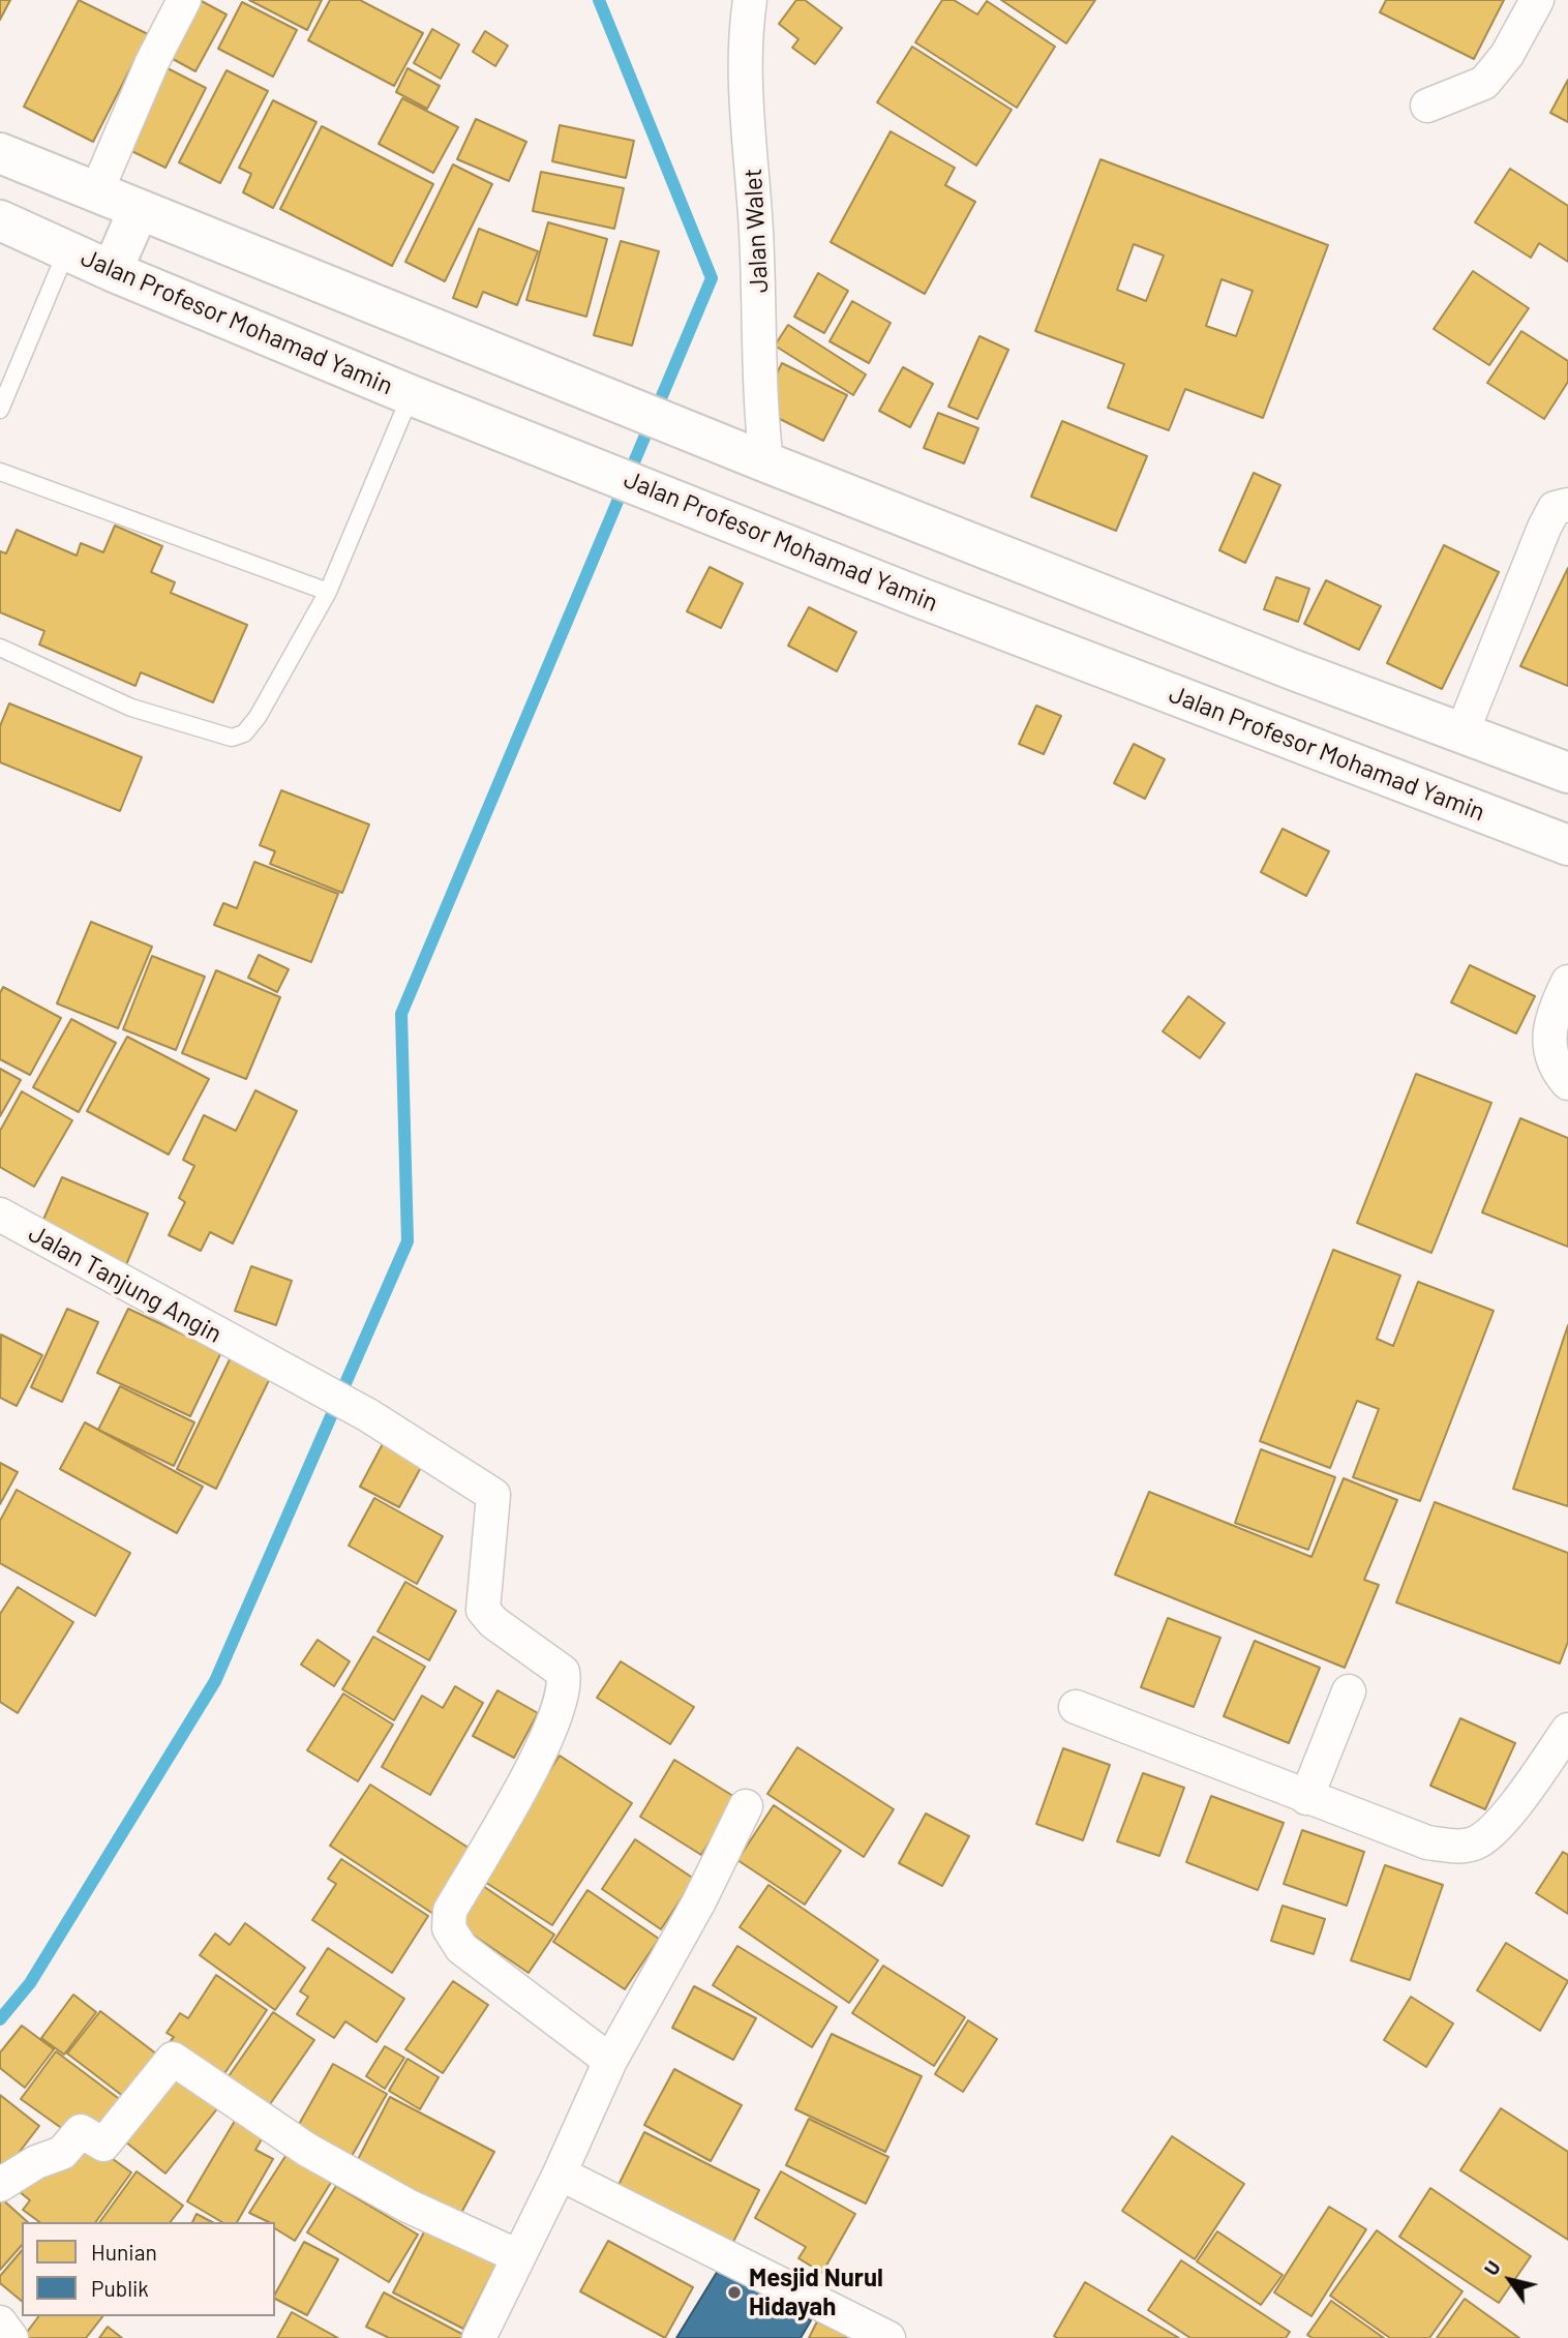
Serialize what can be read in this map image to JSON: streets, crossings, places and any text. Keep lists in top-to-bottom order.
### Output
{
  "streets": {
    "main road": ["Jalan Profesor Mohamad Yamin"],
    "street": ["Jalan Walet", "Jalan Tanjung Angin"]
  },
  "places": ["Mesjid Nurul Hidayah"],
  "legend": ["Hunian", "Publik"],
  "north": "top left"
}
